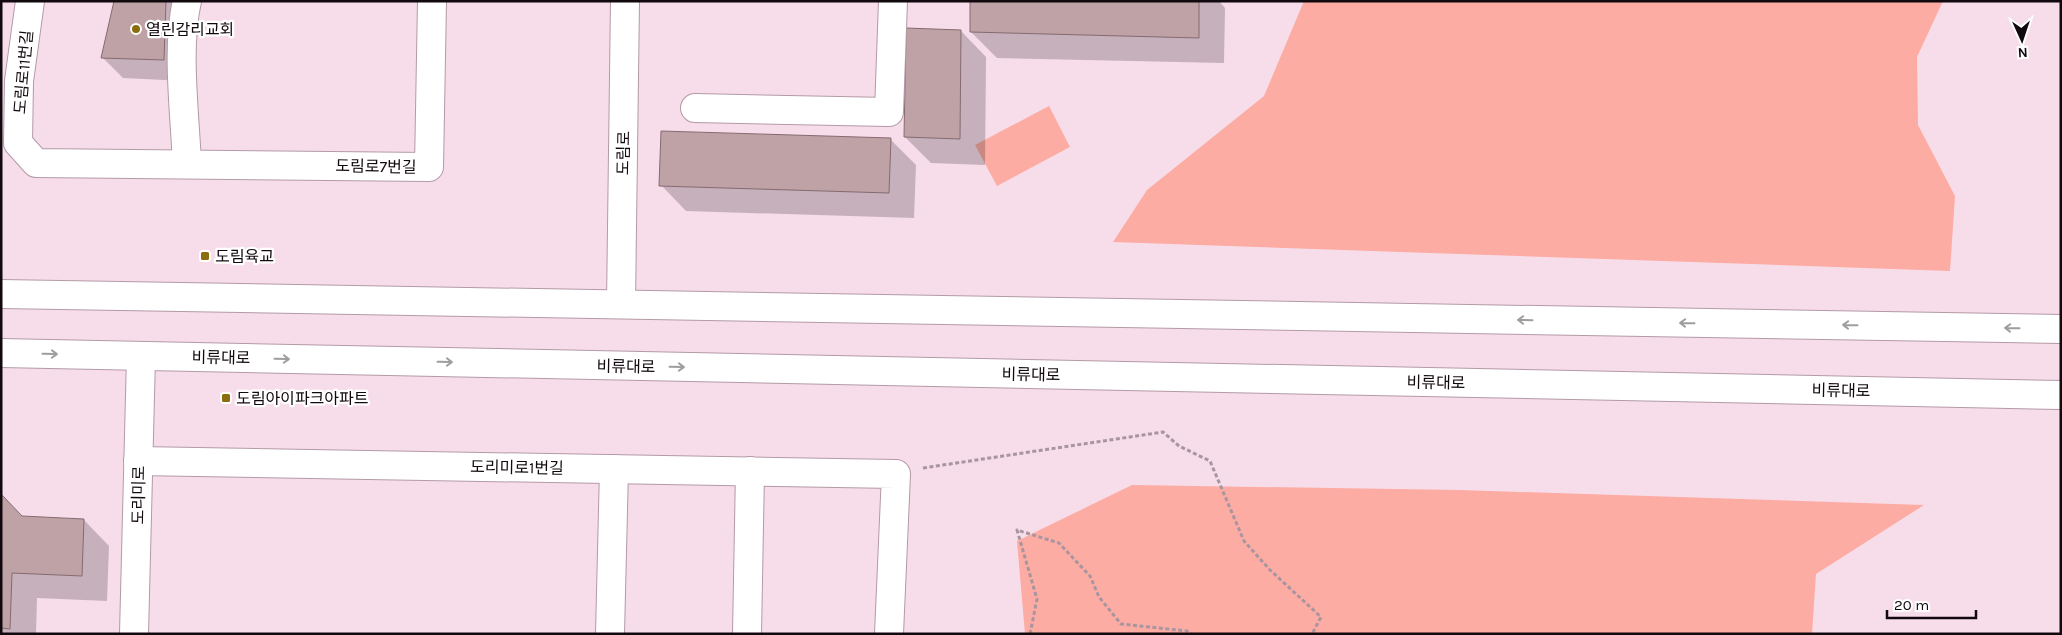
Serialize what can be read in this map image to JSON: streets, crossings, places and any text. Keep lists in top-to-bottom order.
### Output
{
  "streets": {
    "main road": [
      "도림로11번길",
      "도림로",
      "도림로7번길",
      "비류대로",
      "도리미로1번길",
      "도리미로"
    ]
  },
  "crossings": [
    ["도림로11번길", "도림로7번길"],
    ["비류대로", "도리미로"],
    ["도리미로1번길", "도리미로"]
  ],
  "places": {
    "other": ["열린감리교회"],
    "transit": ["도림육교", "도림아이파크아파트"]
  },
  "scale_bar": "20 m",
  "north": "bottom"
}
